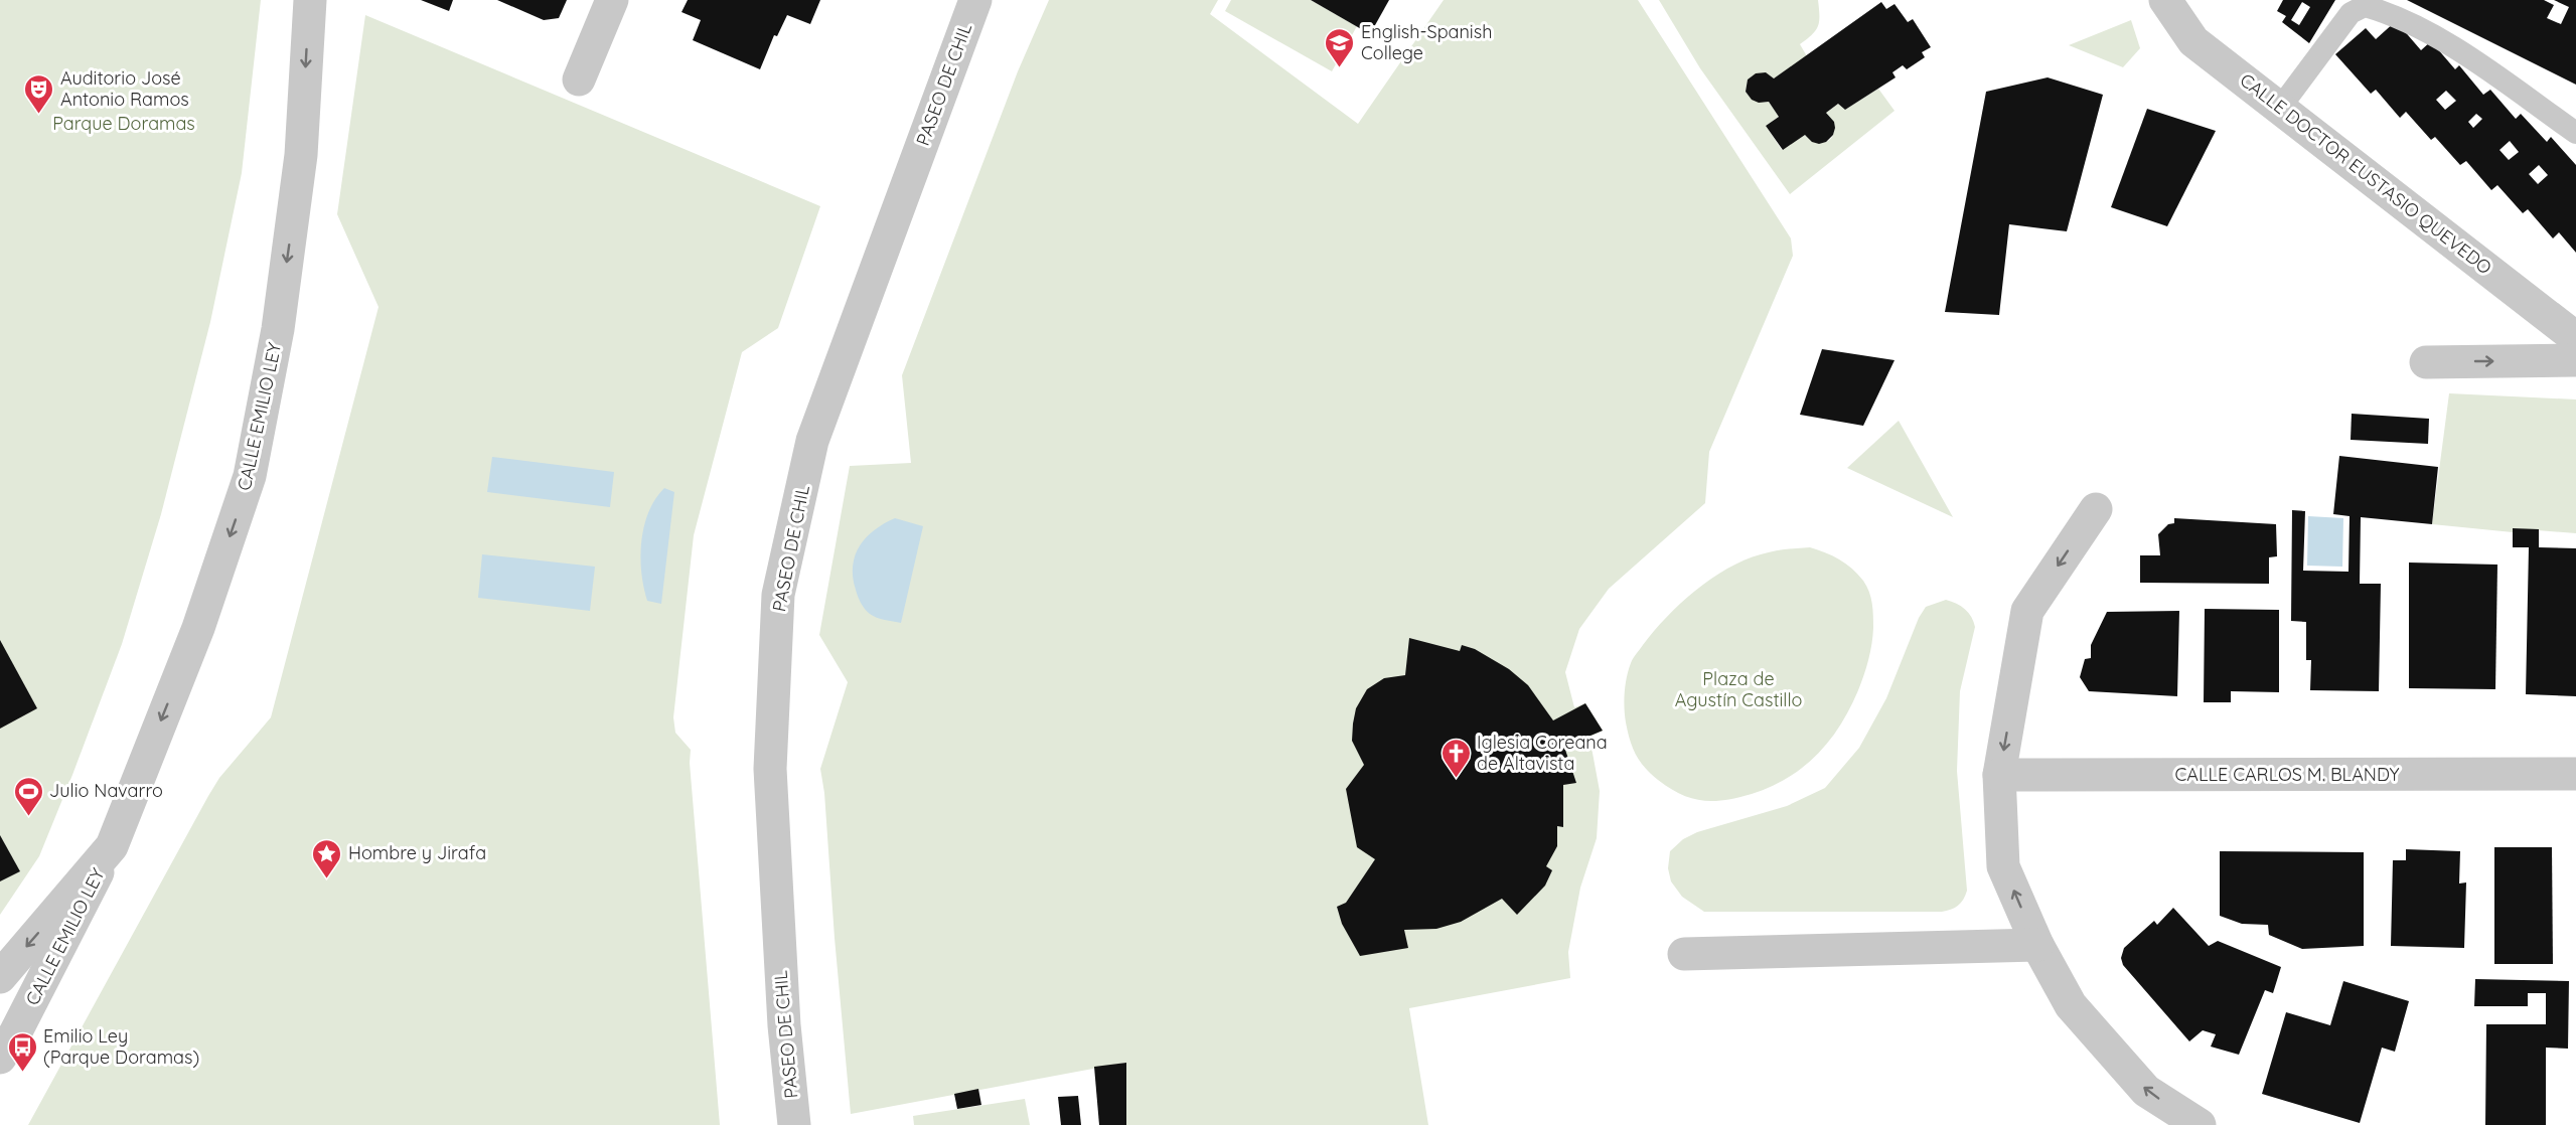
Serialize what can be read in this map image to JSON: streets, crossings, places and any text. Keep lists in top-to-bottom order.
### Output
{
  "streets": {
    "street": [
      "PASEO DE CHIL",
      "CALLE DOCTOR EUSTASIO QUEVEDO",
      "CALLE EMILIO LEY",
      "CALLE CARLOS M. BLANDY"
    ]
  },
  "one_way": ["CALLE EMILIO LEY"],
  "parks": ["Parque Doramas", "Plaza de Agustín Castillo"],
  "places": {
    "school or university": ["English-Spanish College"],
    "theatre": ["Auditorio José Antonio Ramos"],
    "church": ["Iglesia Coreana de Altavista"],
    "sports": ["Julio Navarro"],
    "place": ["Hombre y Jirafa"],
    "bus stop": ["Emilio Ley (Parque Doramas)"]
  }
}
